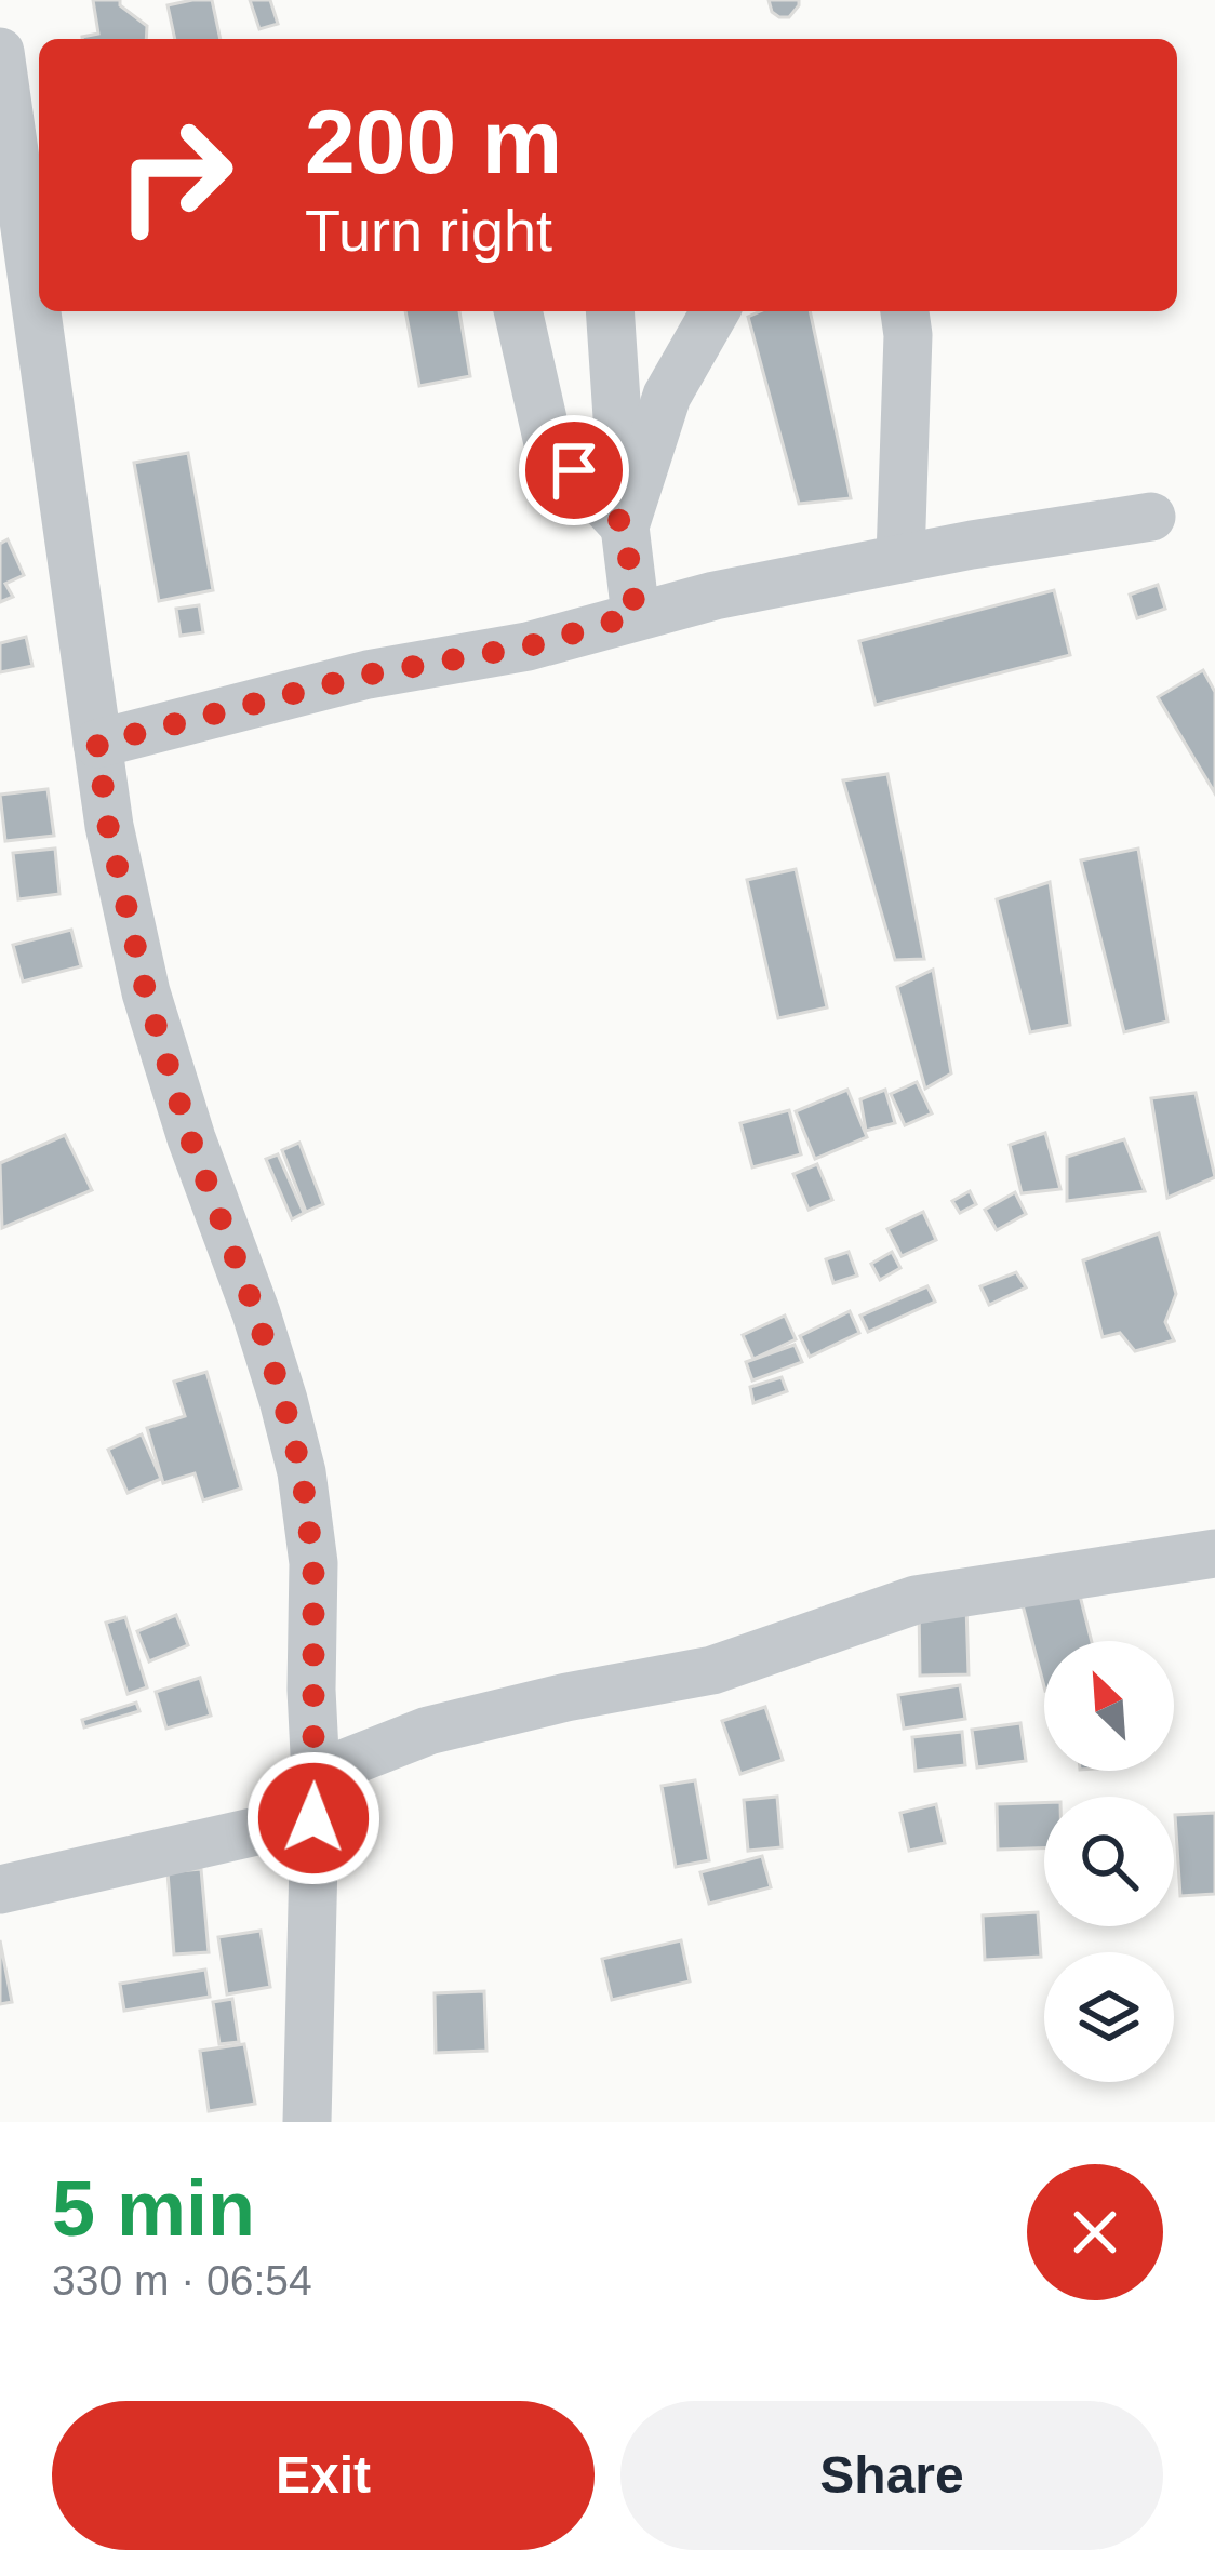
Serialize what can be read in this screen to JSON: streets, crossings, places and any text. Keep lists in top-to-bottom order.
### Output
{
  "north": "top left",
  "page": {
    "turn": ["200 m", "Turn right"],
    "heading": ["5 min", "330 m · 06:54"],
    "buttons": ["Exit", "Share"]
  }
}
